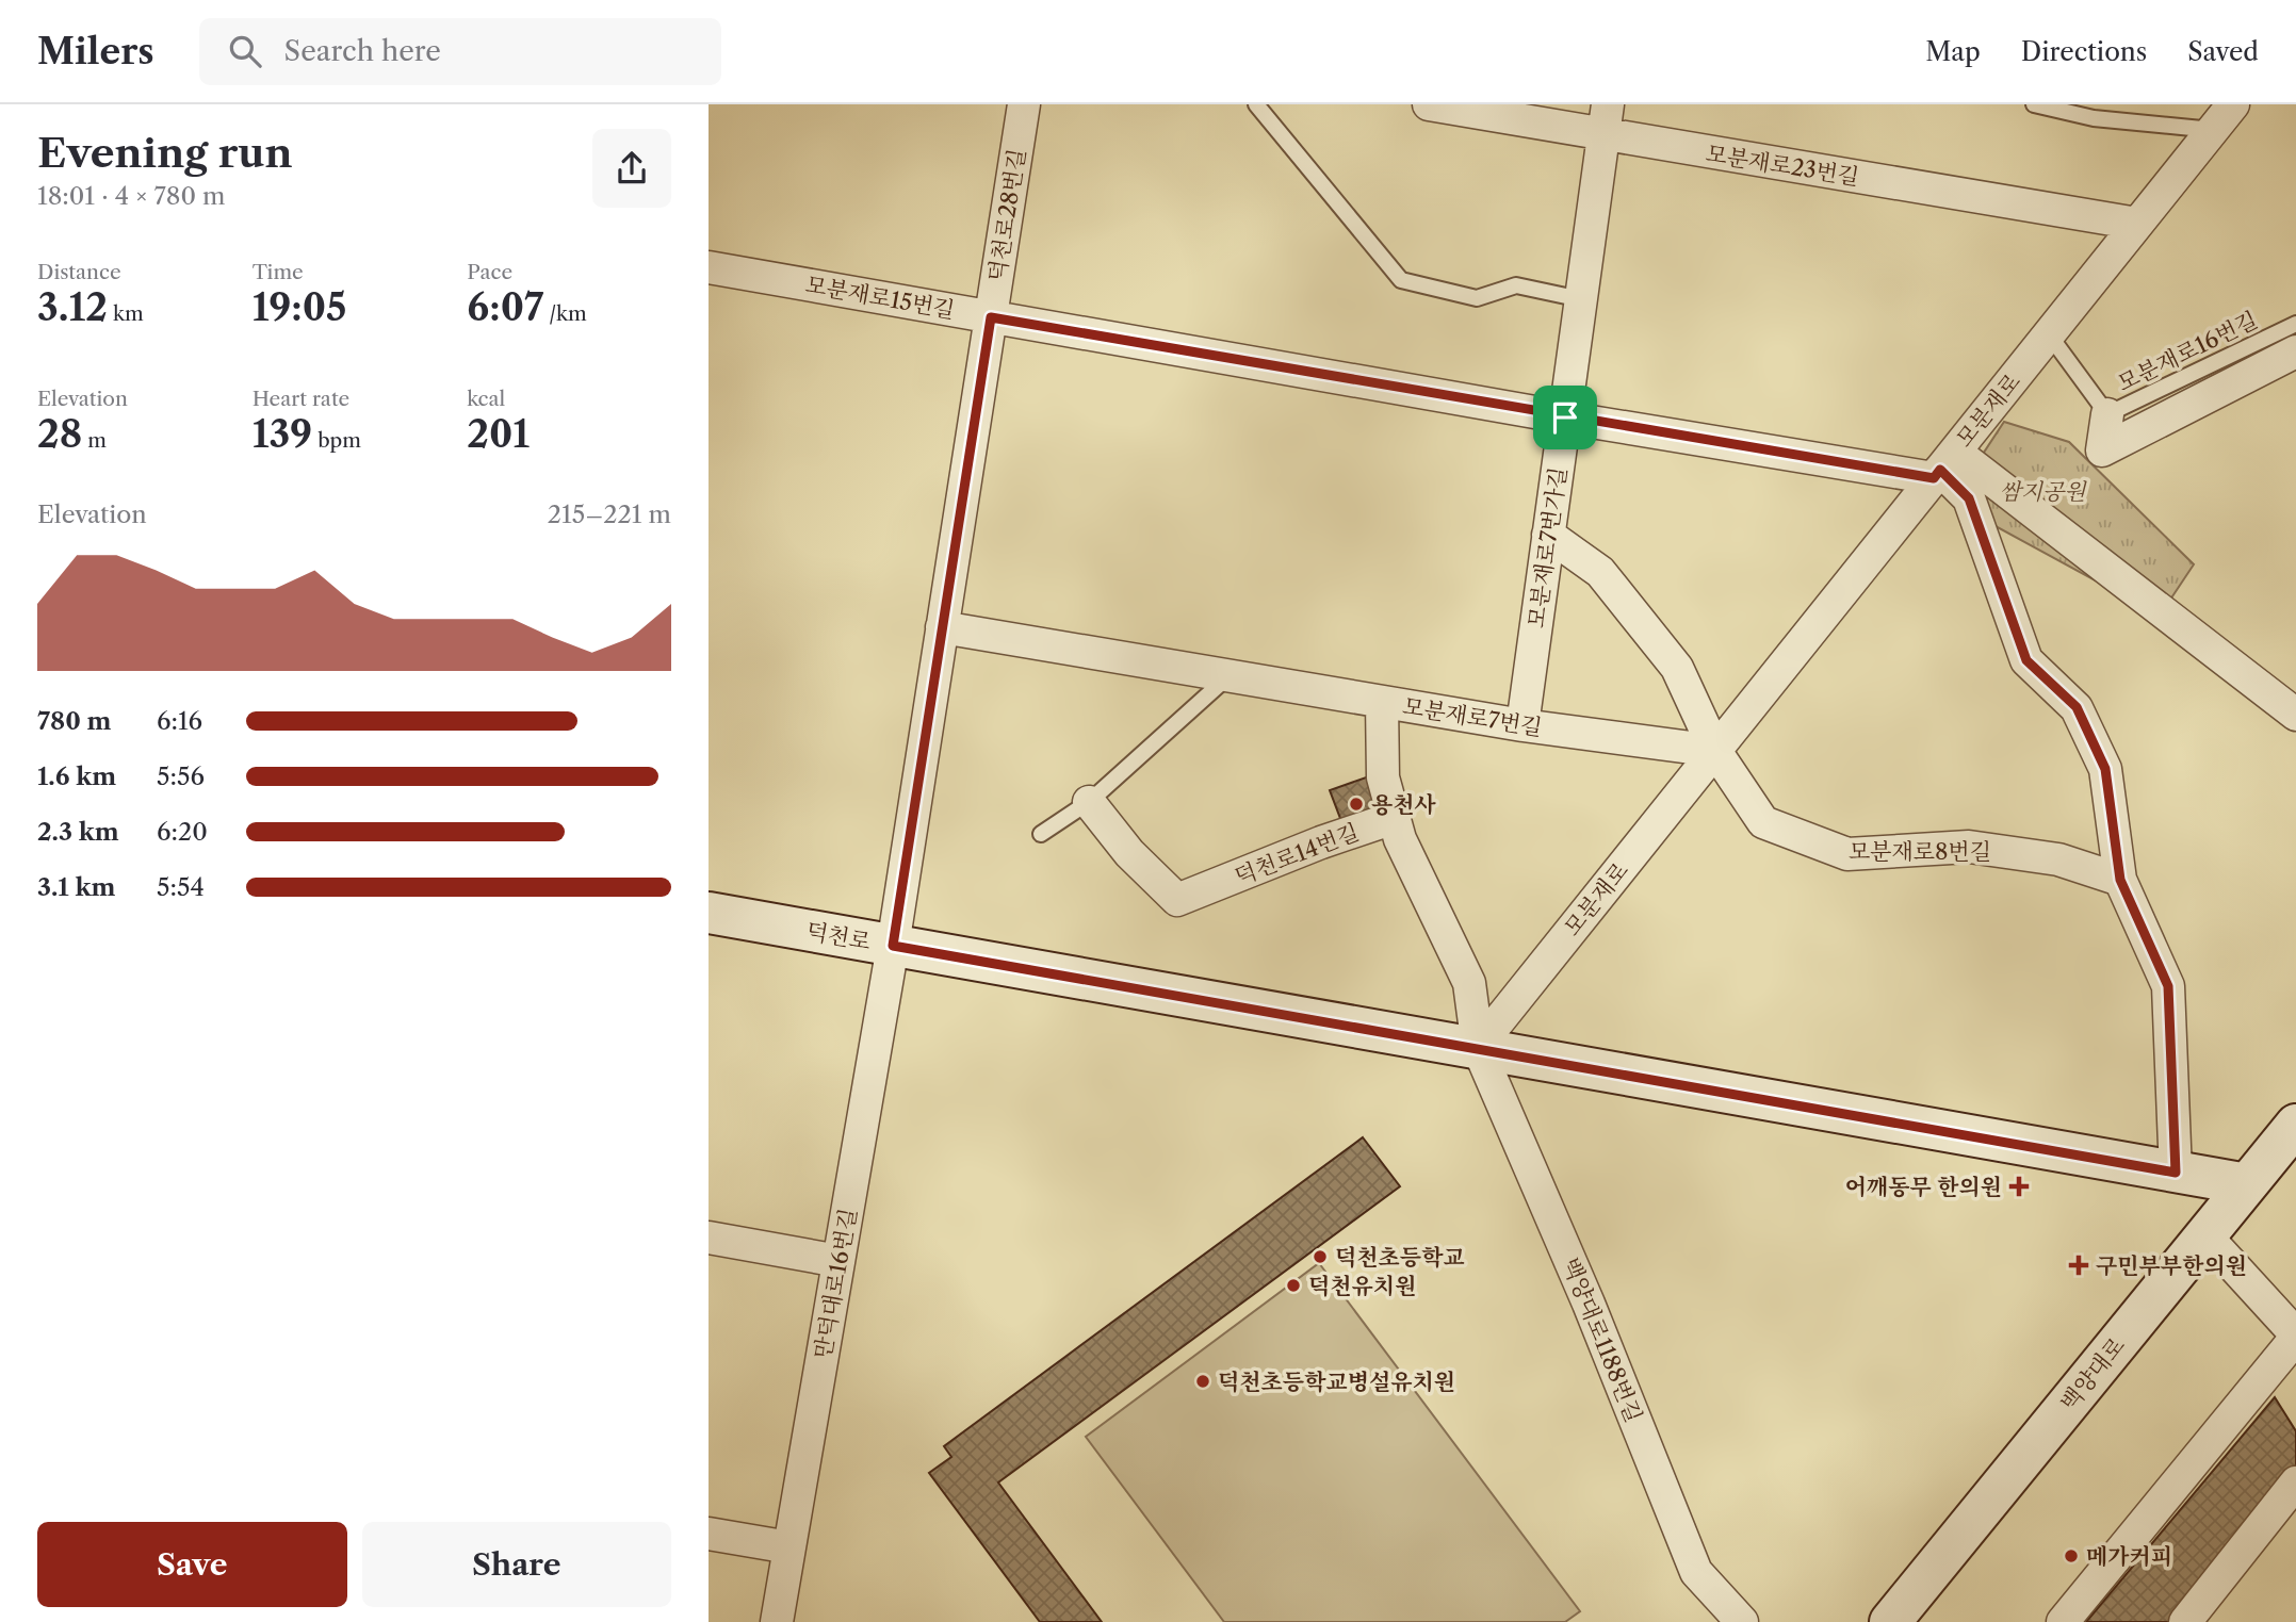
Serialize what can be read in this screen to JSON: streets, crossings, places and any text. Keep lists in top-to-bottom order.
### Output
{
  "streets": {
    "main road": ["덕천로", "백양대로"],
    "street": [
      "모분재로23번길",
      "덕천로28번길",
      "모분재로15번길",
      "모분재로",
      "모분재로7번가길",
      "모분재로7번길",
      "모분재로8번길",
      "덕천로14번길",
      "만덕대로16번길",
      "백양대로1188번길"
    ],
    "lane": ["모분재로16번길"]
  },
  "crossings": [
    ["모분재로23번길", "모분재로"],
    ["모분재로23번길", "모분재로7번가길"],
    ["덕천로28번길", "모분재로15번길"],
    ["덕천로28번길", "모분재로7번길"],
    ["덕천로28번길", "덕천로"],
    ["덕천로28번길", "만덕대로16번길"],
    ["모분재로15번길", "모분재로"],
    ["모분재로15번길", "모분재로7번가길"],
    ["모분재로16번길", "모분재로"],
    ["모분재로", "모분재로7번길"],
    ["모분재로", "모분재로8번길"],
    ["모분재로", "덕천로"],
    ["모분재로", "백양대로1188번길"],
    ["모분재로7번가길", "모분재로7번길"],
    ["모분재로7번길", "모분재로8번길"],
    ["덕천로", "만덕대로16번길"],
    ["덕천로", "백양대로1188번길"],
    ["덕천로", "백양대로"]
  ],
  "parks": ["쌈지공원"],
  "places": {
    "other": [
      "용천사",
      "덕천초등학교",
      "덕천유치원",
      "덕천초등학교병설유치원",
      "메가커피"
    ],
    "health": ["어깨동무 한의원", "구민부부한의원"]
  },
  "page": {
    "header": "Milers",
    "search": "Search here",
    "nav": ["Map", "Directions", "Saved"],
    "heading": ["Evening run", "18:01 · 4 × 780 m"],
    "stats": [
      ["Distance", "3.12 km"],
      ["Time", "19:05"],
      ["Pace", "6:07 /km"],
      ["Elevation", "28 m"],
      ["Heart rate", "139 bpm"],
      ["kcal", "201"]
    ],
    "chart": ["Elevation", "215–221 m"],
    "list": [
      {
        "name": "780 m",
        "note": "6:16"
      },
      {
        "name": "1.6 km",
        "note": "5:56"
      },
      {
        "name": "2.3 km",
        "note": "6:20"
      },
      {
        "name": "3.1 km",
        "note": "5:54"
      }
    ],
    "buttons": ["Save", "Share"]
  }
}
